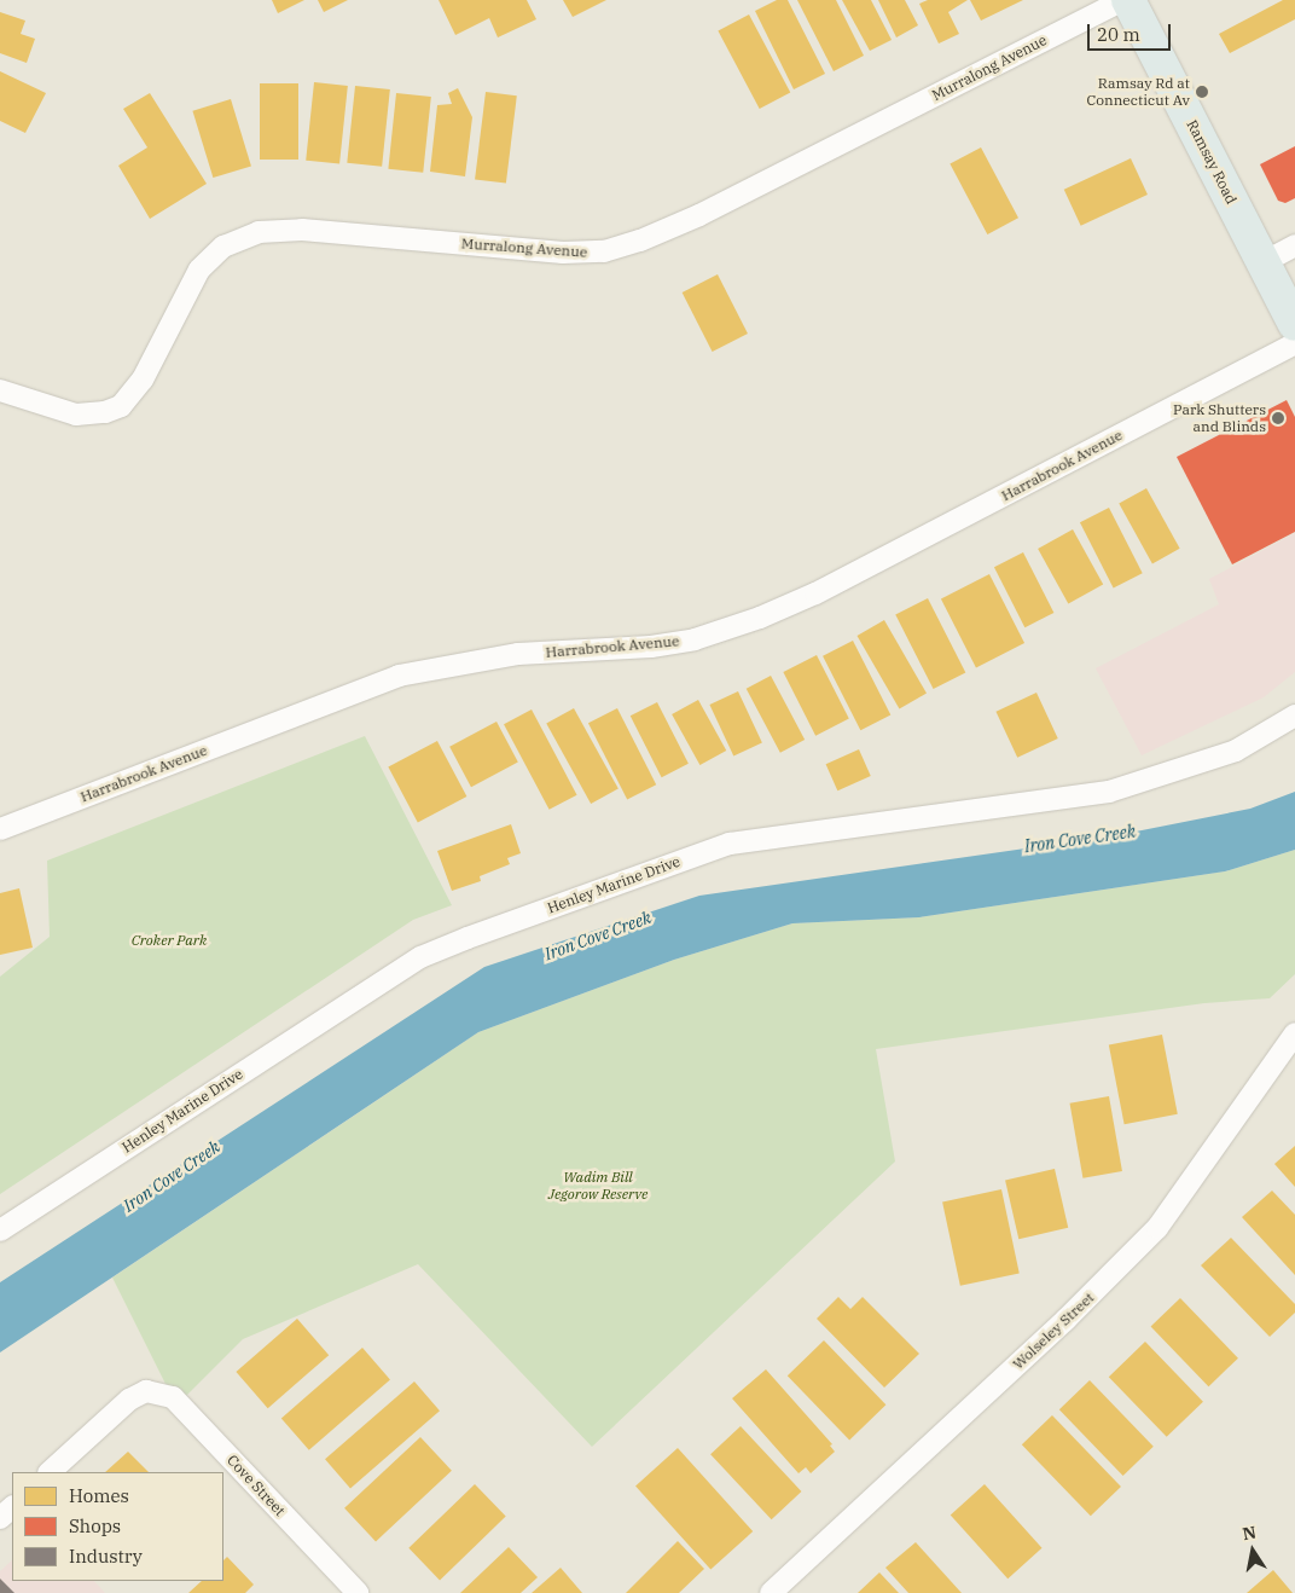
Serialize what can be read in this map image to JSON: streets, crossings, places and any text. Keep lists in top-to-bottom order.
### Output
{
  "streets": {
    "main road": ["Ramsay Road"],
    "street": [
      "Murralong Avenue",
      "Harrabrook Avenue",
      "Henley Marine Drive",
      "Wolseley Street",
      "Cove Street"
    ]
  },
  "water": ["Iron Cove Creek"],
  "parks": ["Croker Park", "Wadim Bill Jegorow Reserve"],
  "places": ["Ramsay Rd at Connecticut Av", "Park Shutters and Blinds"],
  "legend": ["Homes", "Shops", "Industry"],
  "scale_bar": "20 m",
  "north": "top"
}
